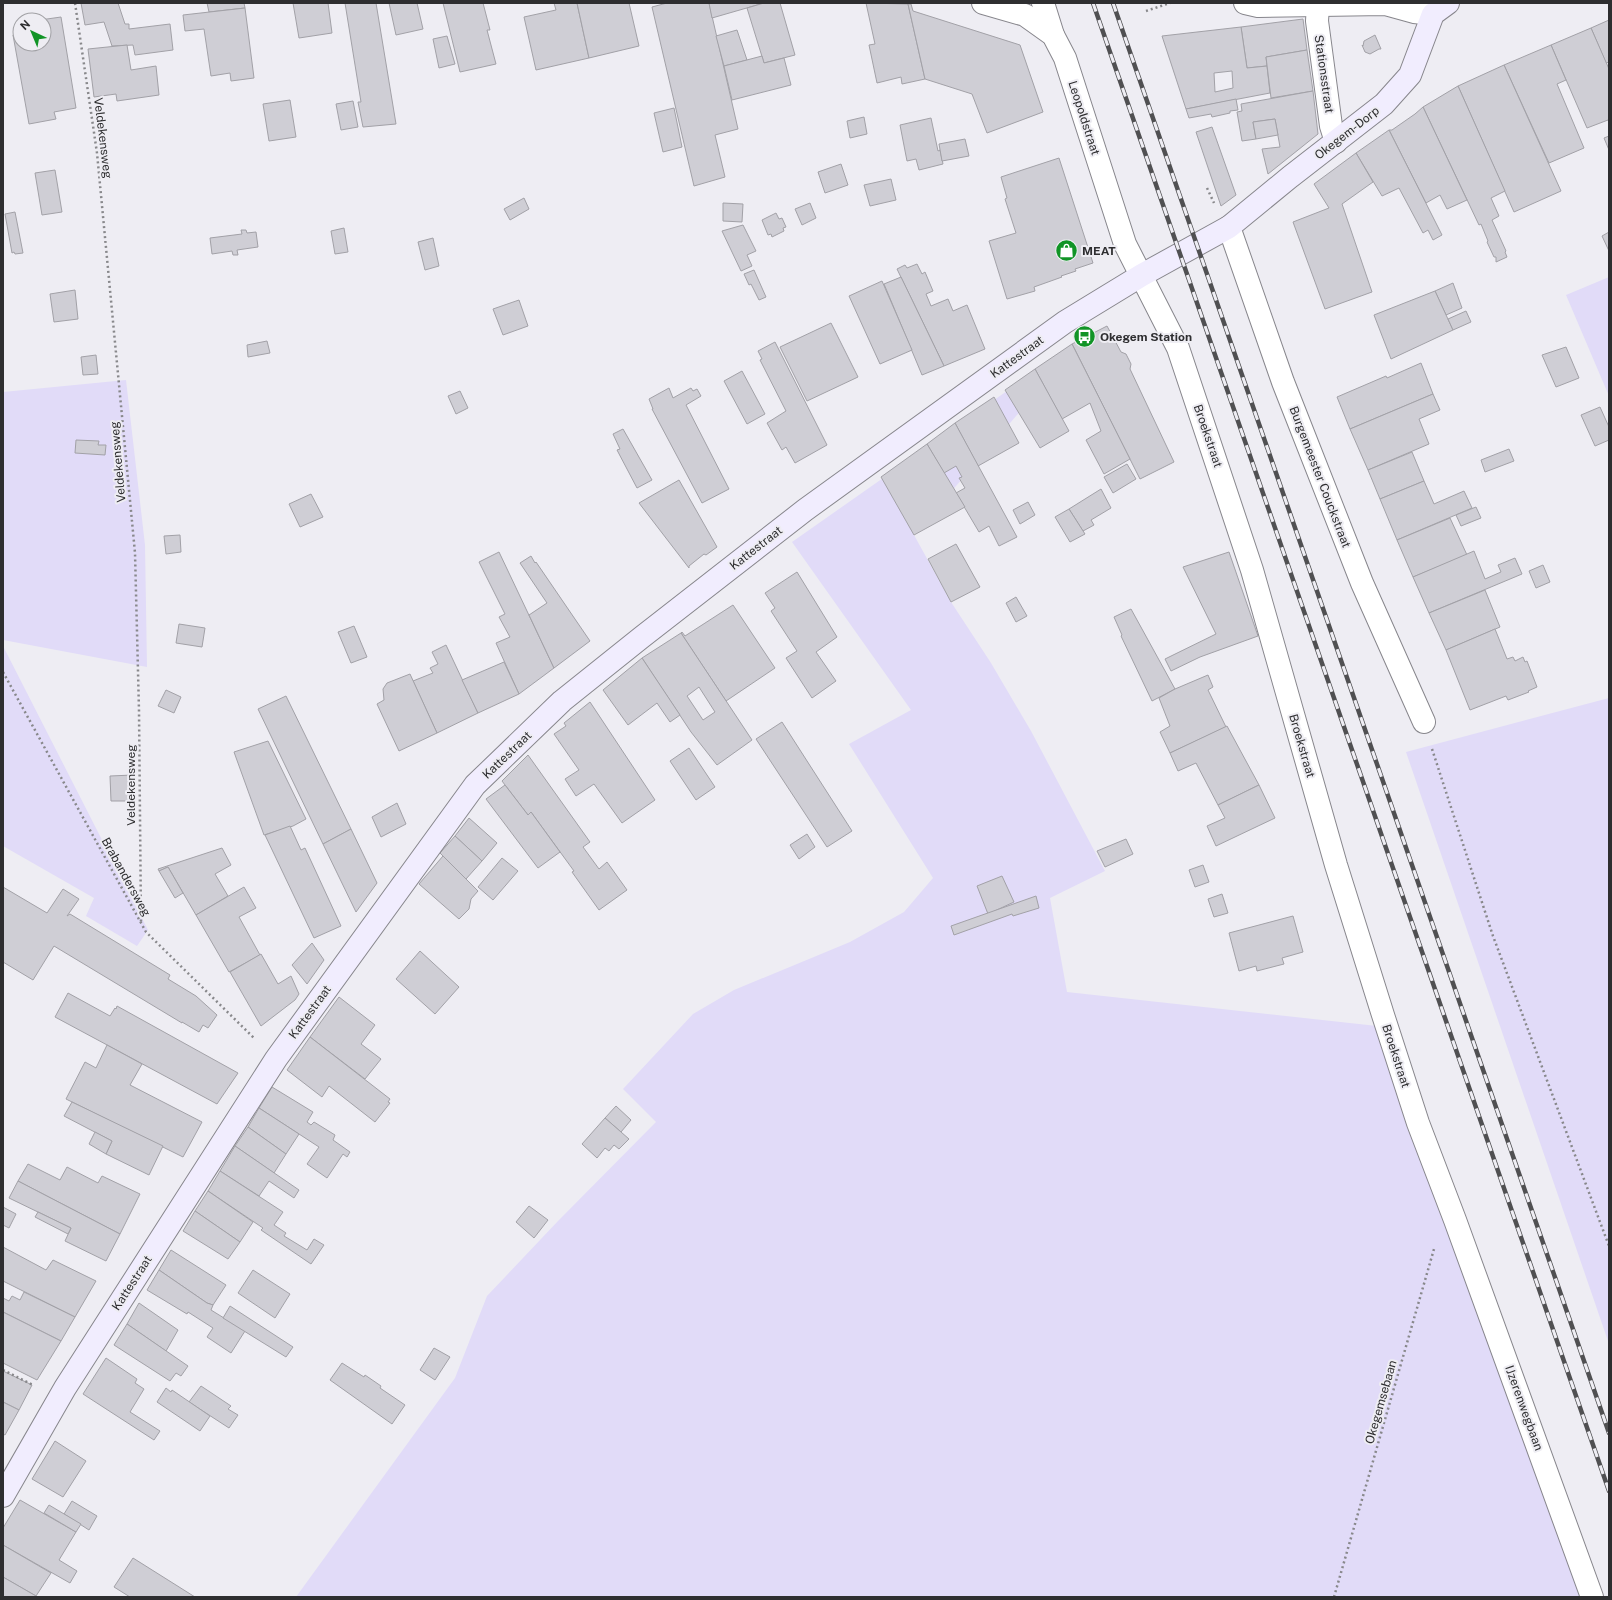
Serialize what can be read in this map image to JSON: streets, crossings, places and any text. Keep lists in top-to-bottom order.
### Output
{
  "streets": {
    "main road": ["Okegem-Dorp", "Kattestraat"],
    "street": [
      "Stationsstraat",
      "Leopoldstraat",
      "Broekstraat",
      "Burgemeester Couckstraat",
      "IJzerenwegbaan"
    ],
    "path": ["Veldekensweg", "Brabandersweg", "Okegemsebaan"]
  },
  "crossings": [
    ["Stationsstraat", "Okegem-Dorp"],
    ["Leopoldstraat", "Kattestraat"],
    ["Leopoldstraat", "Broekstraat"],
    ["Okegem-Dorp", "Kattestraat"],
    ["Okegem-Dorp", "Burgemeester Couckstraat"],
    ["Veldekensweg", "Brabandersweg"],
    ["Kattestraat", "Broekstraat"],
    ["Kattestraat", "Burgemeester Couckstraat"],
    ["Kattestraat", "Brabandersweg"],
    ["Broekstraat", "Okegemsebaan"],
    ["Broekstraat", "IJzerenwegbaan"],
    ["Okegemsebaan", "IJzerenwegbaan"]
  ],
  "places": {
    "shop": ["MEAT"],
    "bus stop": ["Okegem Station"]
  },
  "north": "top left"
}
